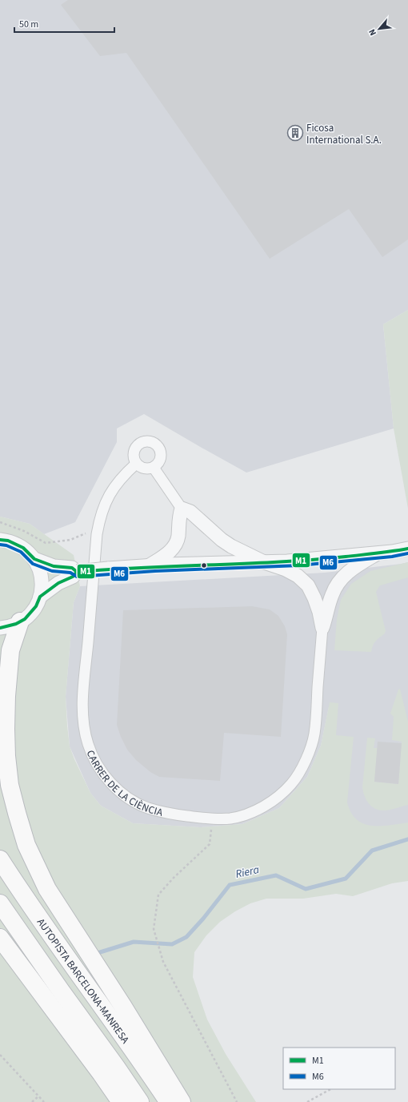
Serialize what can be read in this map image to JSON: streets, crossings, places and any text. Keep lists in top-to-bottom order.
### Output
{
  "streets": {
    "highway": ["AUTOPISTA BARCELONA-MANRESA"],
    "street": ["CARRER DE LA CIÈNCIA"]
  },
  "water": ["Riera"],
  "places": {
    "building": ["Ficosa International S.A."]
  },
  "lines": ["transit line M1", "transit line M6"],
  "legend": ["M1", "M6"],
  "scale_bar": "50 m",
  "north": "bottom left"
}
